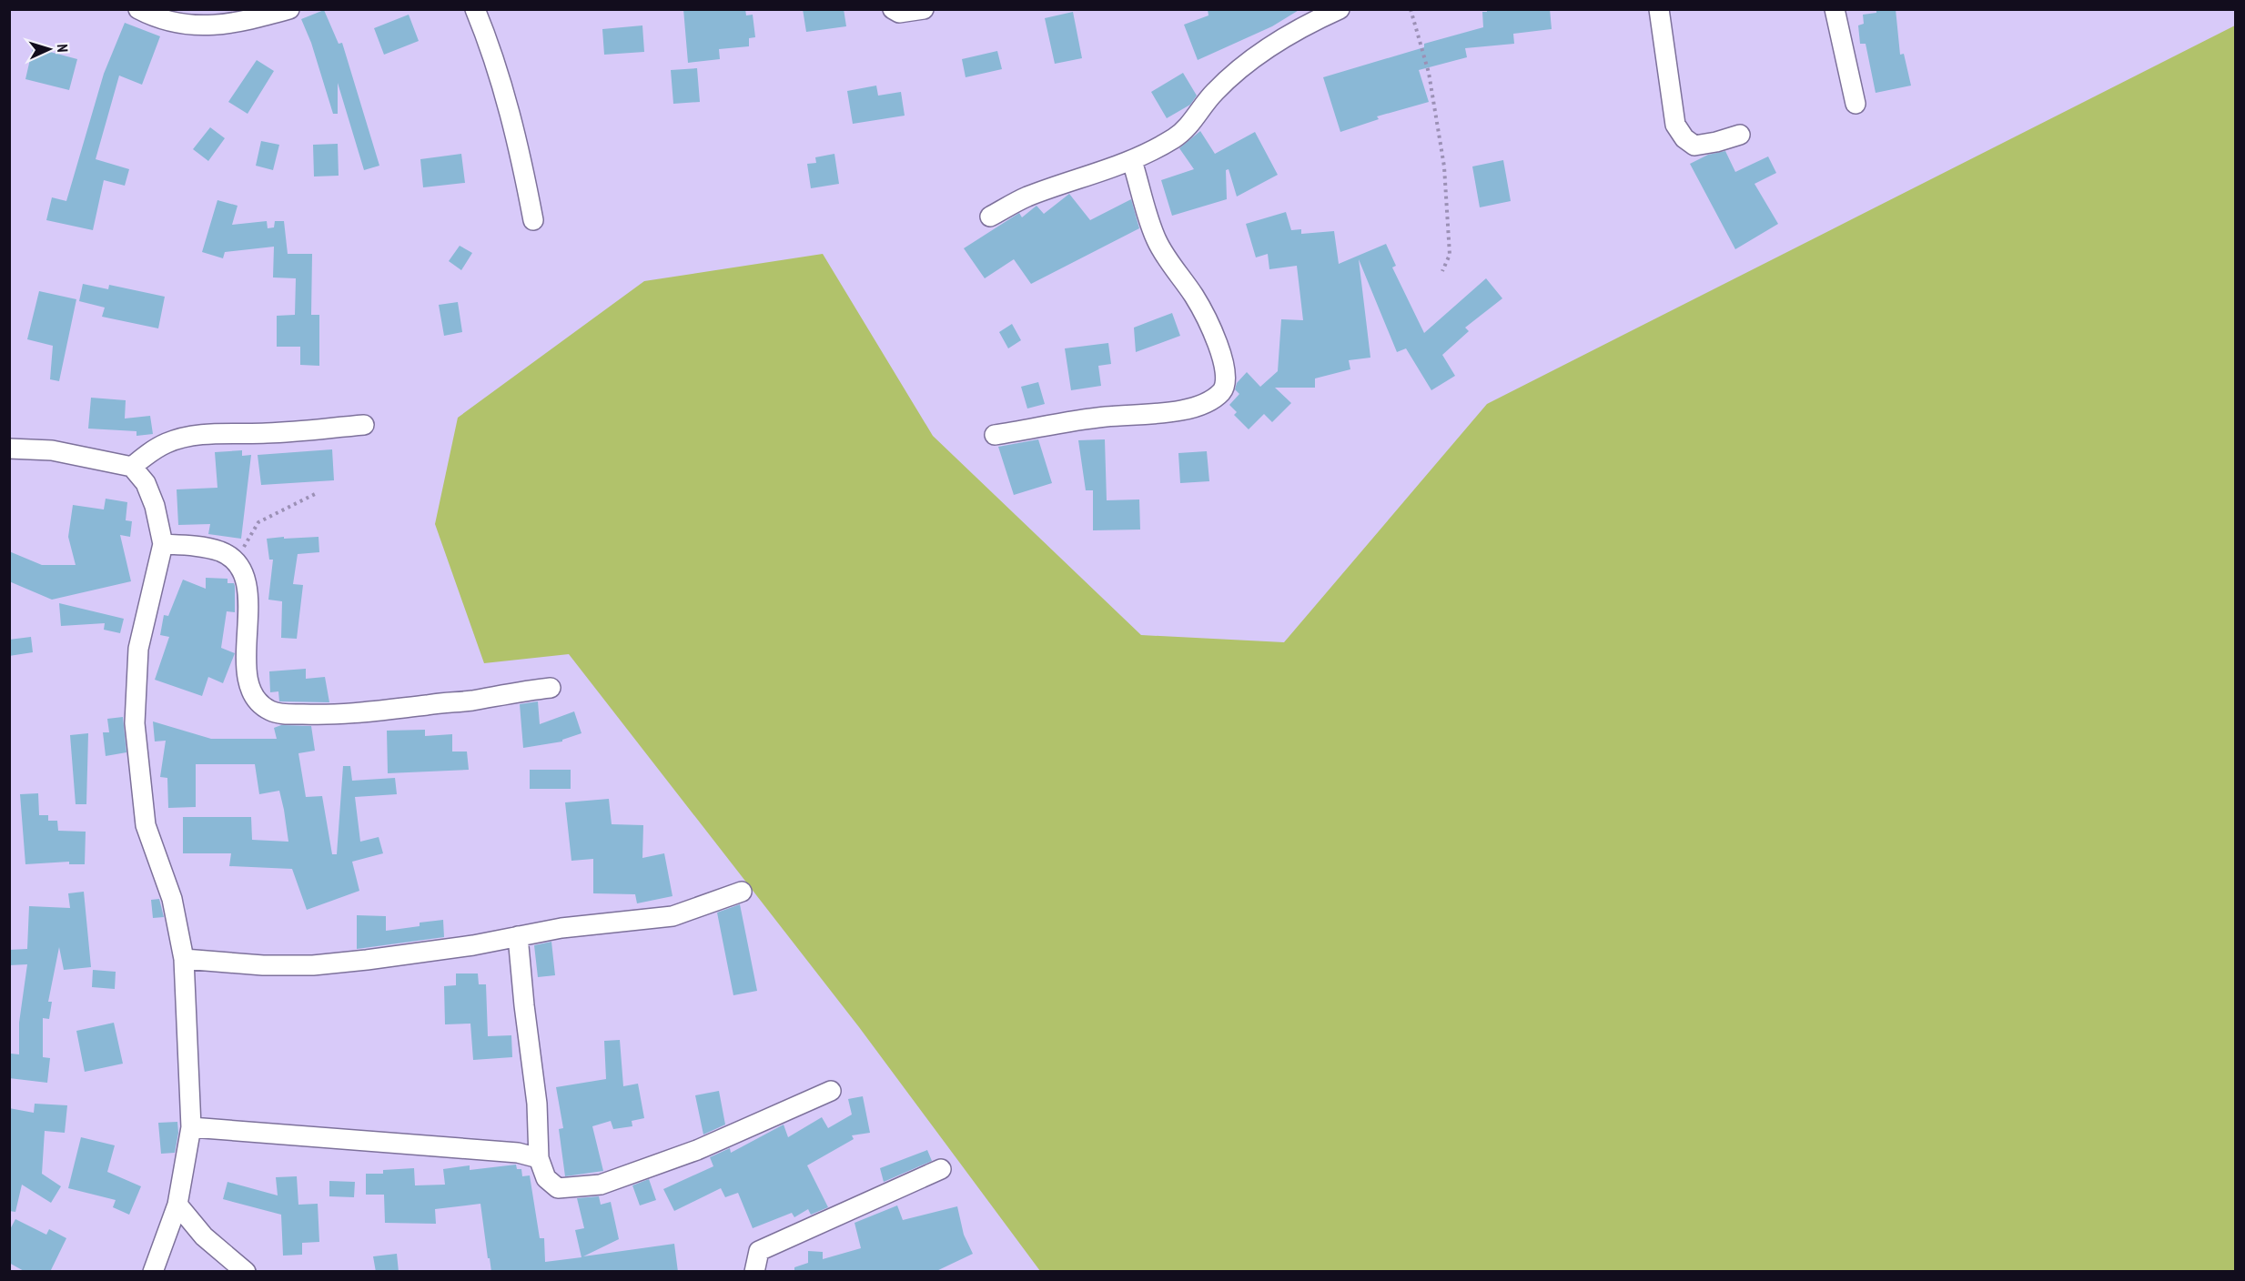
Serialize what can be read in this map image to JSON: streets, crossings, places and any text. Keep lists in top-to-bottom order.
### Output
{
  "north": "right"
}
